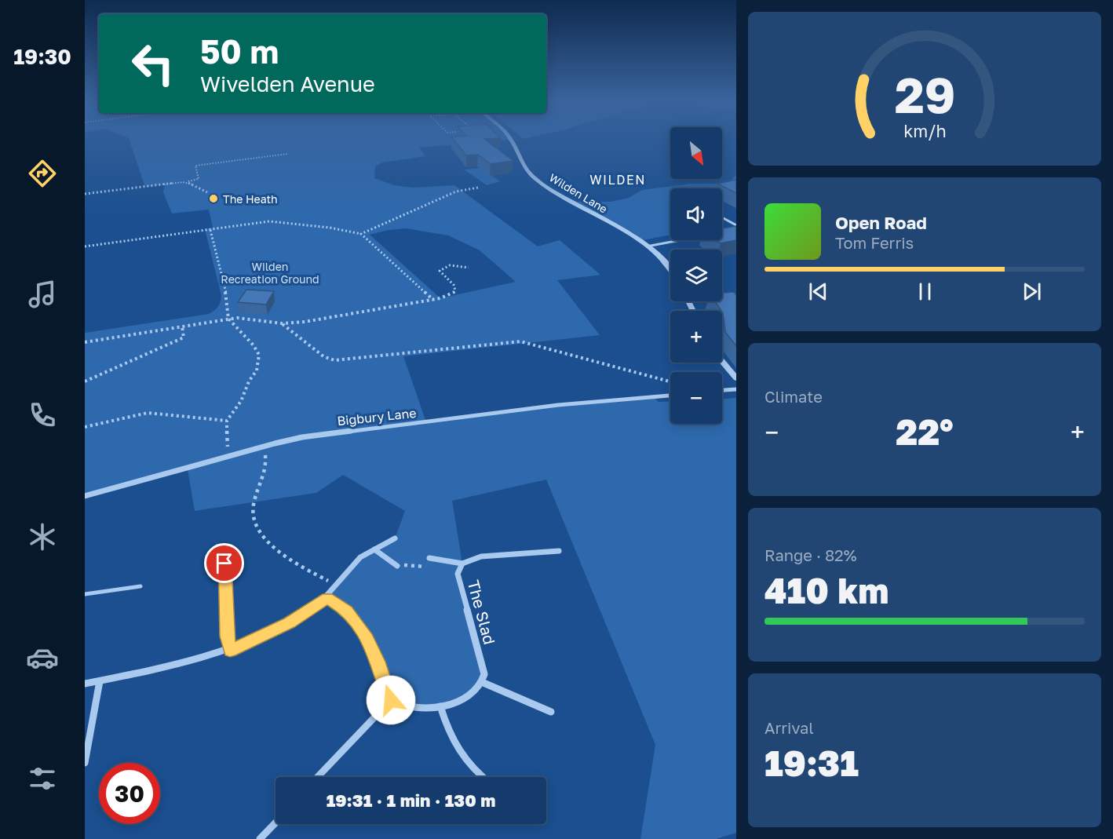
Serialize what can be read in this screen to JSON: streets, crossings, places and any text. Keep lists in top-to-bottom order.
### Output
{
  "streets": {
    "street": ["Wilden Lane", "Bigbury Lane", "The Slad"]
  },
  "districts": ["WILDEN"],
  "parks": ["Wilden Recreation Ground"],
  "places": ["The Heath"],
  "north": "bottom right",
  "page": {
    "tabs": "19:30",
    "turn": ["50 m", "Wivelden Avenue"],
    "map_buttons": ["+", "−"],
    "song": ["Open Road", "Tom Ferris"],
    "tile": [
      "Climate",
      ["Range · 82%", "410 km"],
      ["Arrival", "19:31"]
    ],
    "heat": ["−", "22°", "+"],
    "limit": "30",
    "trip": "19:31 · 1 min · 130 m",
    "gauge": ["29", "km/h"]
  }
}
